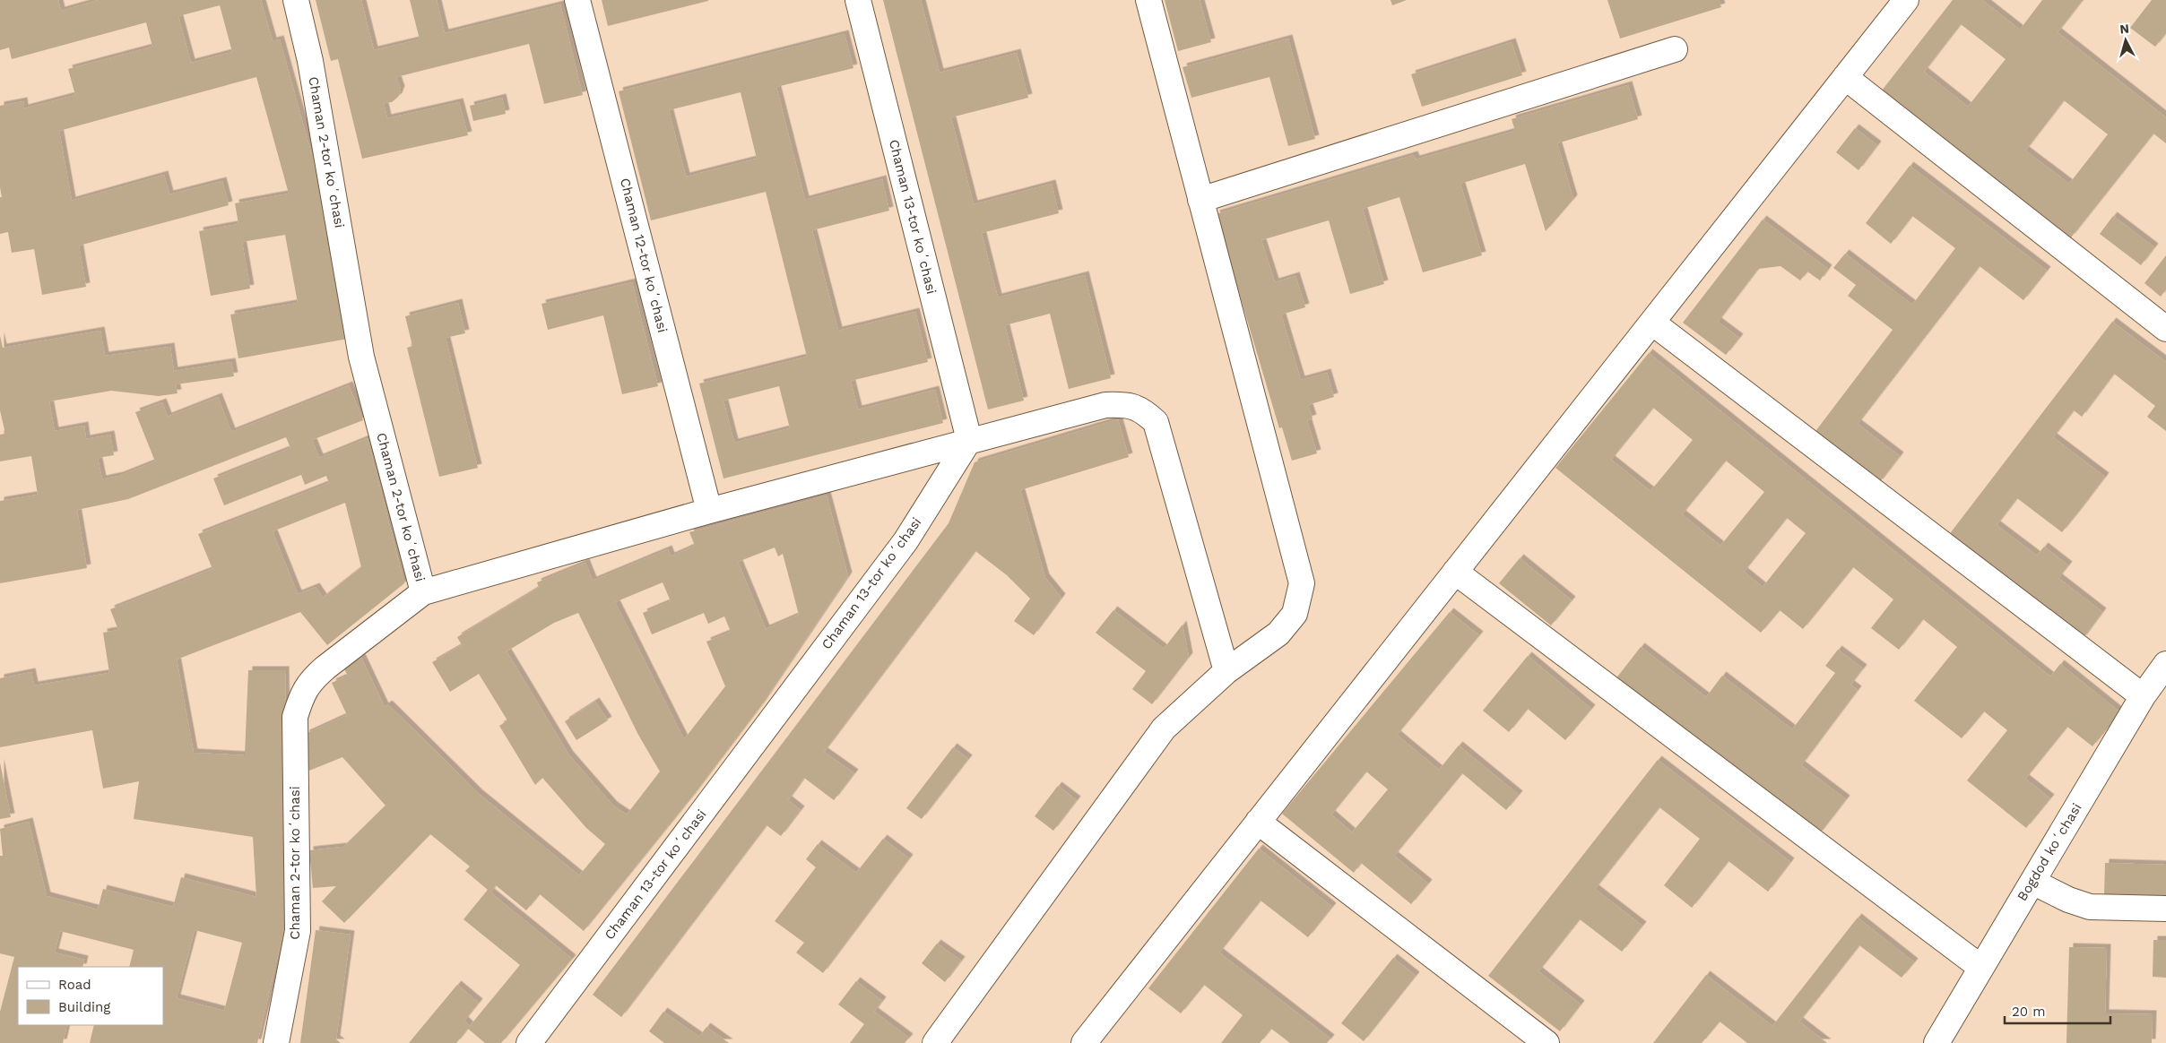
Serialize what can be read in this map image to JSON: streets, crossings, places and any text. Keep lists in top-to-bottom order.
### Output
{
  "streets": {
    "street": [
      "Chaman 2-tor koʻchasi",
      "Chaman 13-tor koʻchasi",
      "Chaman 12-tor koʻchasi",
      "Bogdod koʻchasi"
    ]
  },
  "legend": ["Road", "Building"],
  "scale_bar": "20 m",
  "north": "top"
}
